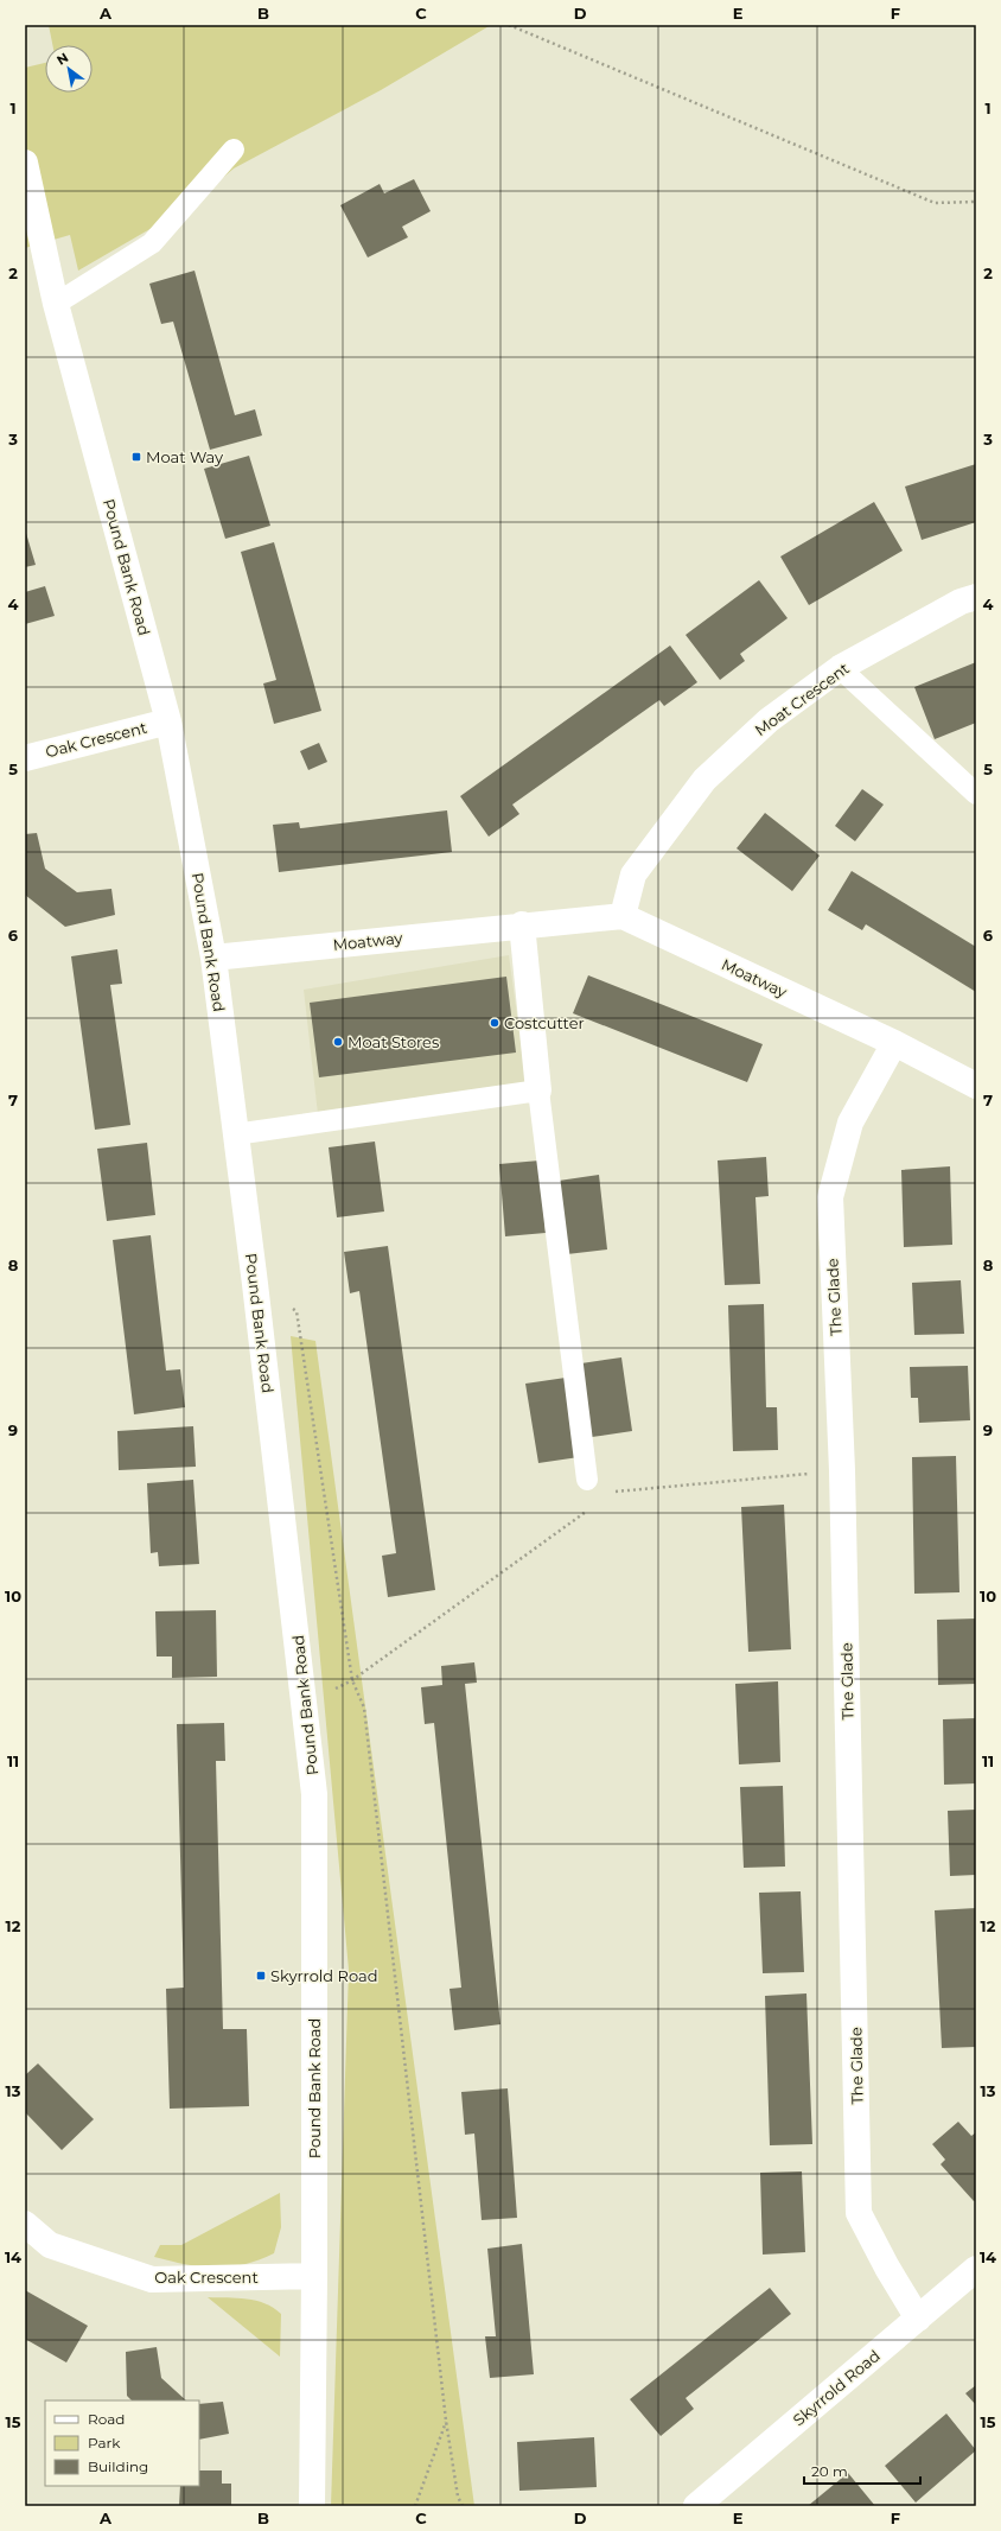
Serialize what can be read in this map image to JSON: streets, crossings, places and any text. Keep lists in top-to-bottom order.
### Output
{
  "streets": {
    "street": [
      "Pound Bank Road",
      "Moat Crescent",
      "Oak Crescent",
      "Moatway",
      "The Glade",
      "Skyrrold Road"
    ]
  },
  "crossings": [
    ["Pound Bank Road", "Oak Crescent"],
    ["Pound Bank Road", "Moatway"],
    ["Moat Crescent", "Moatway"],
    ["Moatway", "The Glade"],
    ["The Glade", "Skyrrold Road"]
  ],
  "places": {
    "transit": ["Moat Way", "Skyrrold Road"],
    "other": ["Costcutter", "Moat Stores"]
  },
  "legend": ["Road", "Park", "Building"],
  "scale_bar": "20 m",
  "north": "top left",
  "grid": {
    "columns": [
      "A",
      "B",
      "C",
      "D",
      "E",
      "F"
    ],
    "rows": [
      "1",
      "2",
      "3",
      "4",
      "5",
      "6",
      "7",
      "8",
      "9",
      "10",
      "11",
      "12",
      "13",
      "14",
      "15"
    ]
  }
}
